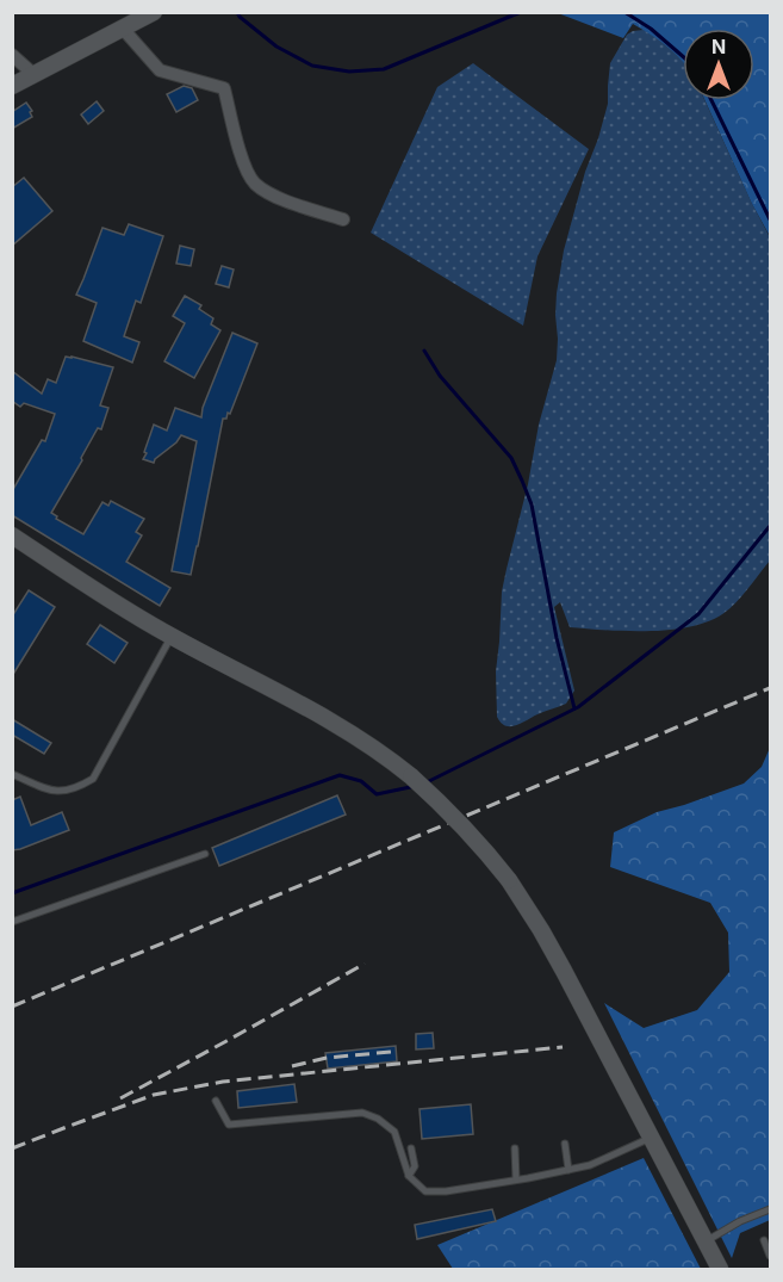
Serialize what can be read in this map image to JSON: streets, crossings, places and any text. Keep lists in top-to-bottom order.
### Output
{
  "north": "top"
}
